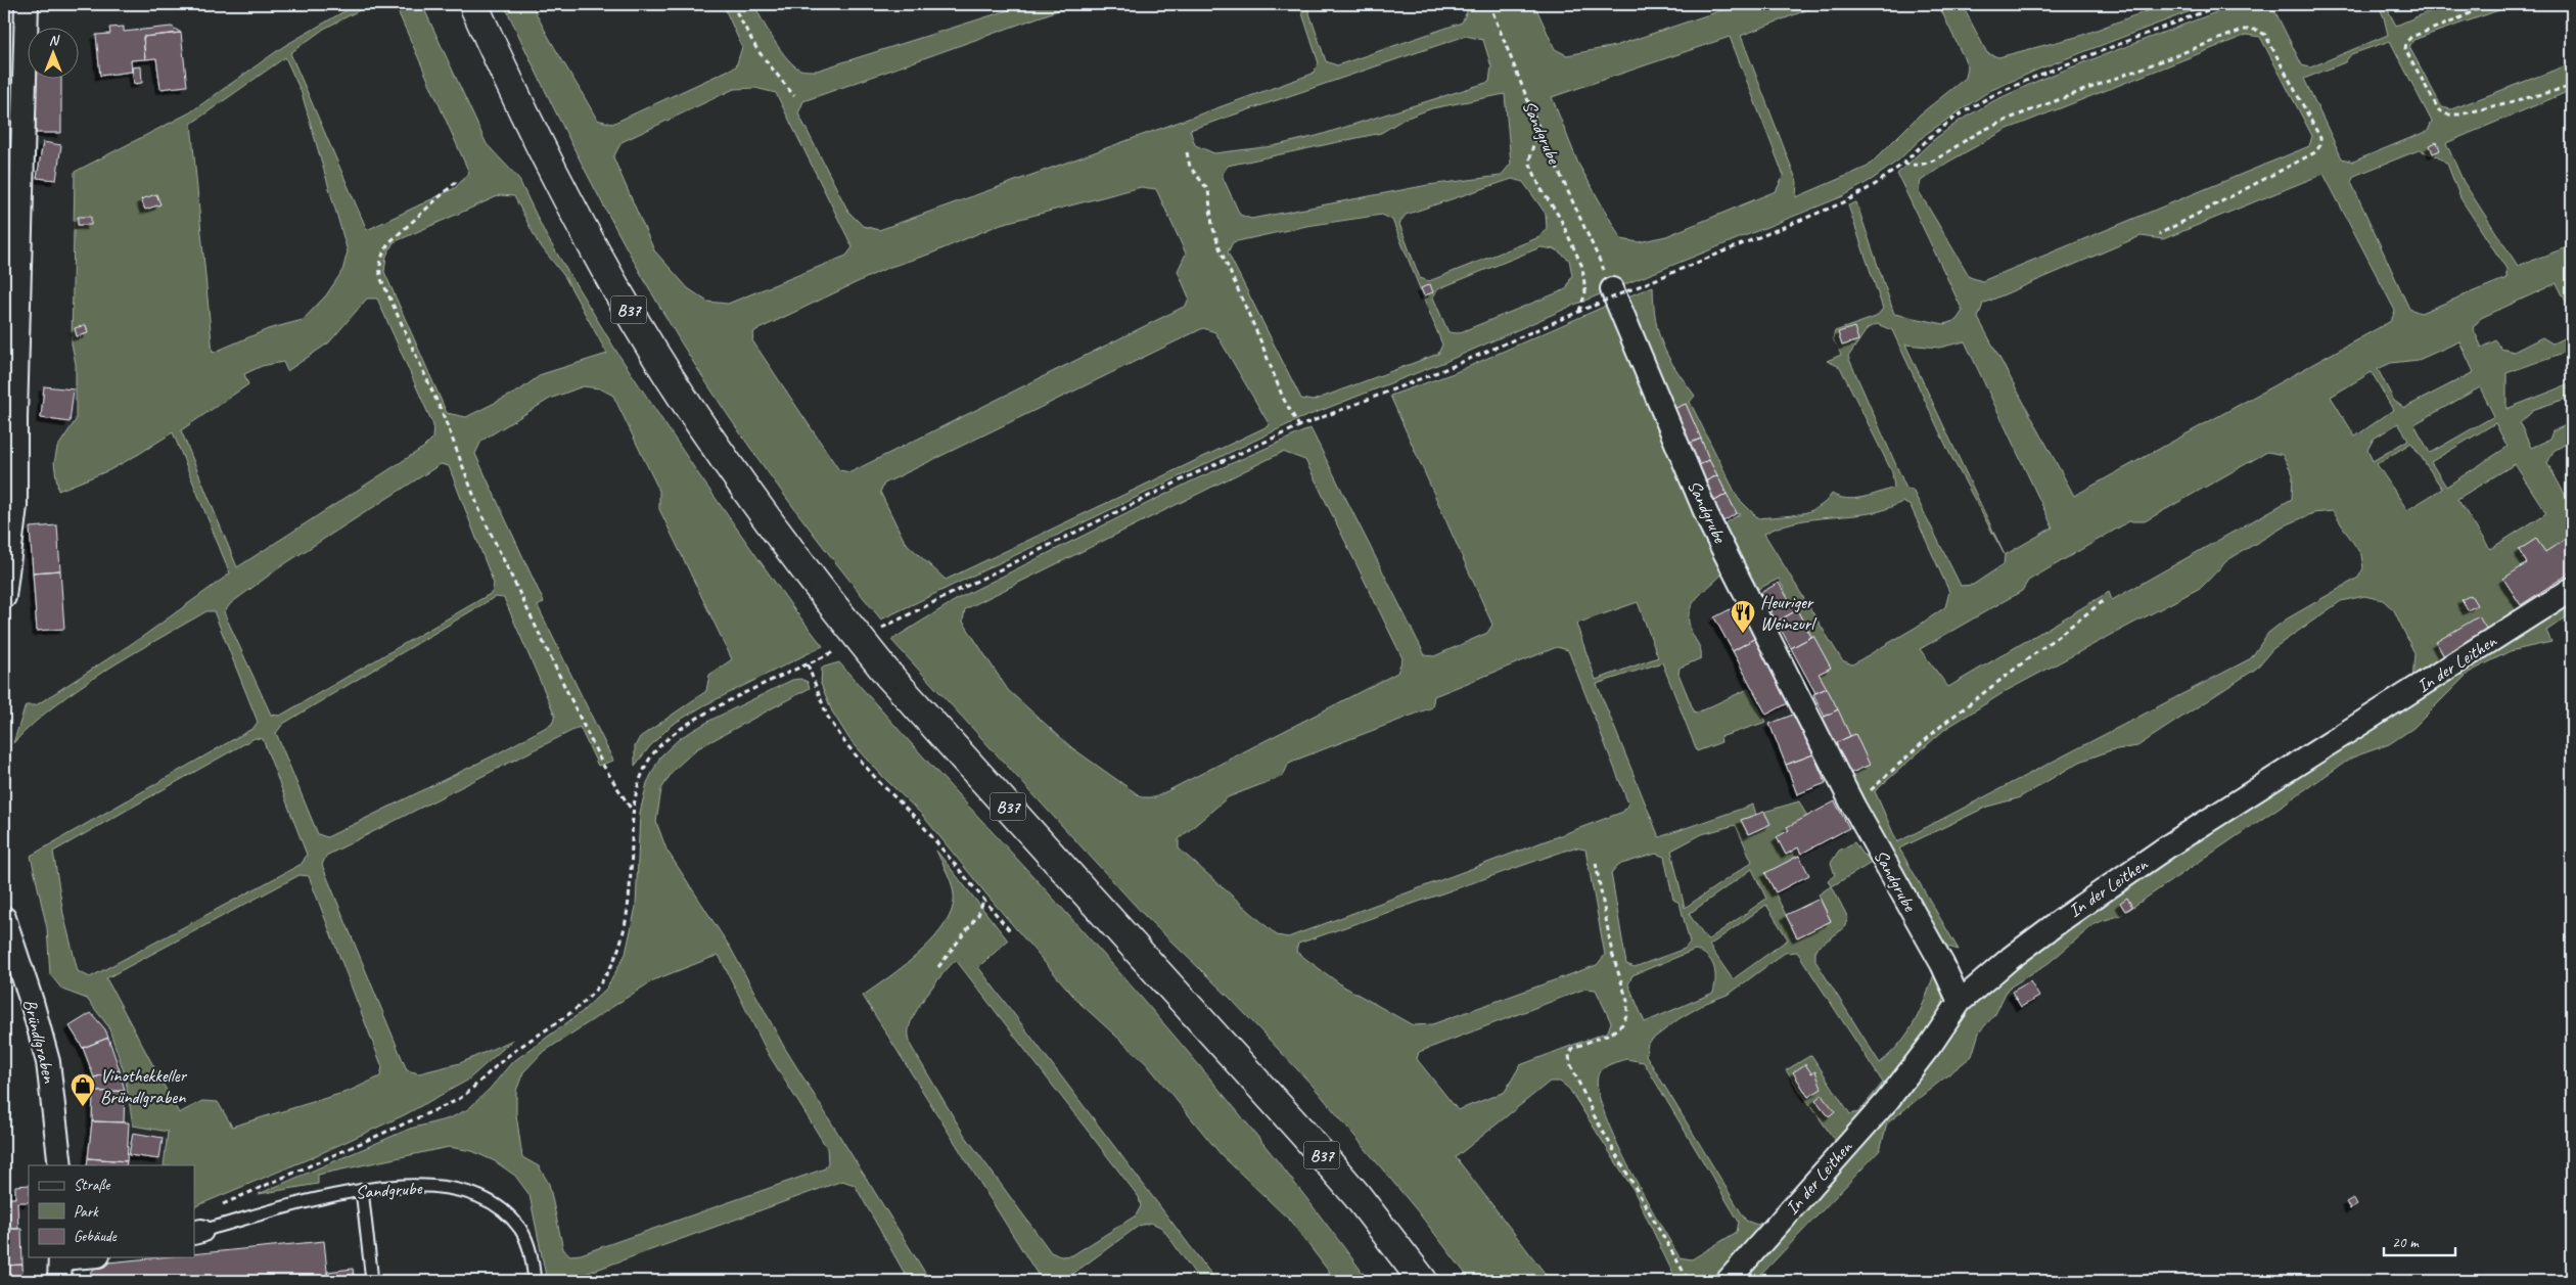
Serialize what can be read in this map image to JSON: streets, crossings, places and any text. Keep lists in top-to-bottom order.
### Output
{
  "streets": {
    "main road": ["B37"],
    "street": ["Sandgrube", "In der Leithen", "Bründlgraben"]
  },
  "crossings": [
    ["Sandgrube", "In der Leithen"]
  ],
  "places": {
    "restaurant": ["Heuriger Weinzurl"],
    "shop": ["Vinothekkeller Bründlgraben"]
  },
  "legend": ["Straße", "Park", "Gebäude"],
  "scale_bar": "20 m",
  "north": "top"
}
